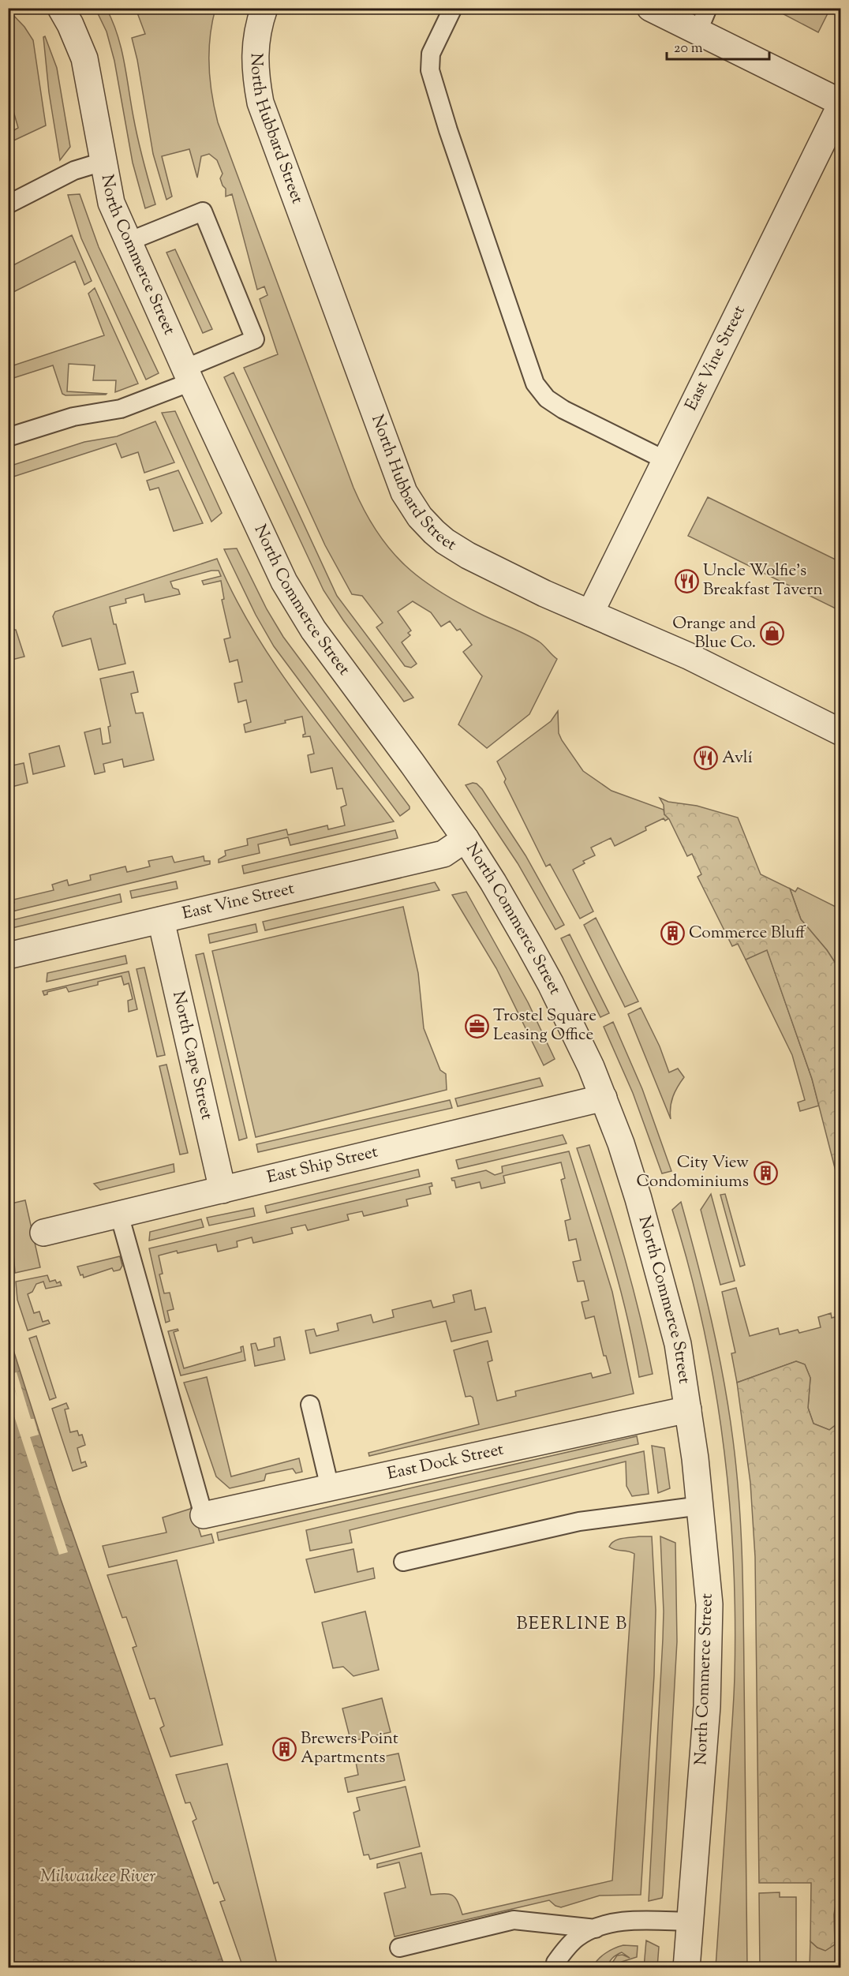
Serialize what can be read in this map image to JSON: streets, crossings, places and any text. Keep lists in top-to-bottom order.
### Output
{
  "streets": {
    "street": [
      "North Hubbard Street",
      "North Commerce Street",
      "East Vine Street",
      "North Cape Street",
      "East Ship Street",
      "East Dock Street"
    ]
  },
  "crossings": [
    ["North Hubbard Street", "East Vine Street"],
    ["North Commerce Street", "East Vine Street"],
    ["North Commerce Street", "East Ship Street"],
    ["North Commerce Street", "East Dock Street"],
    ["East Vine Street", "North Cape Street"],
    ["North Cape Street", "East Ship Street"]
  ],
  "districts": ["BEERLINE B"],
  "water": ["Milwaukee River"],
  "places": {
    "restaurant": ["Uncle Wolfie's Breakfast Tavern", "Avlí"],
    "shop": ["Orange and Blue Co."],
    "building": ["Commerce Bluff", "City View Condominiums", "Brewers Point Apartments"],
    "office": ["Trostel Square Leasing Office"]
  },
  "scale_bar": "20 m"
}
